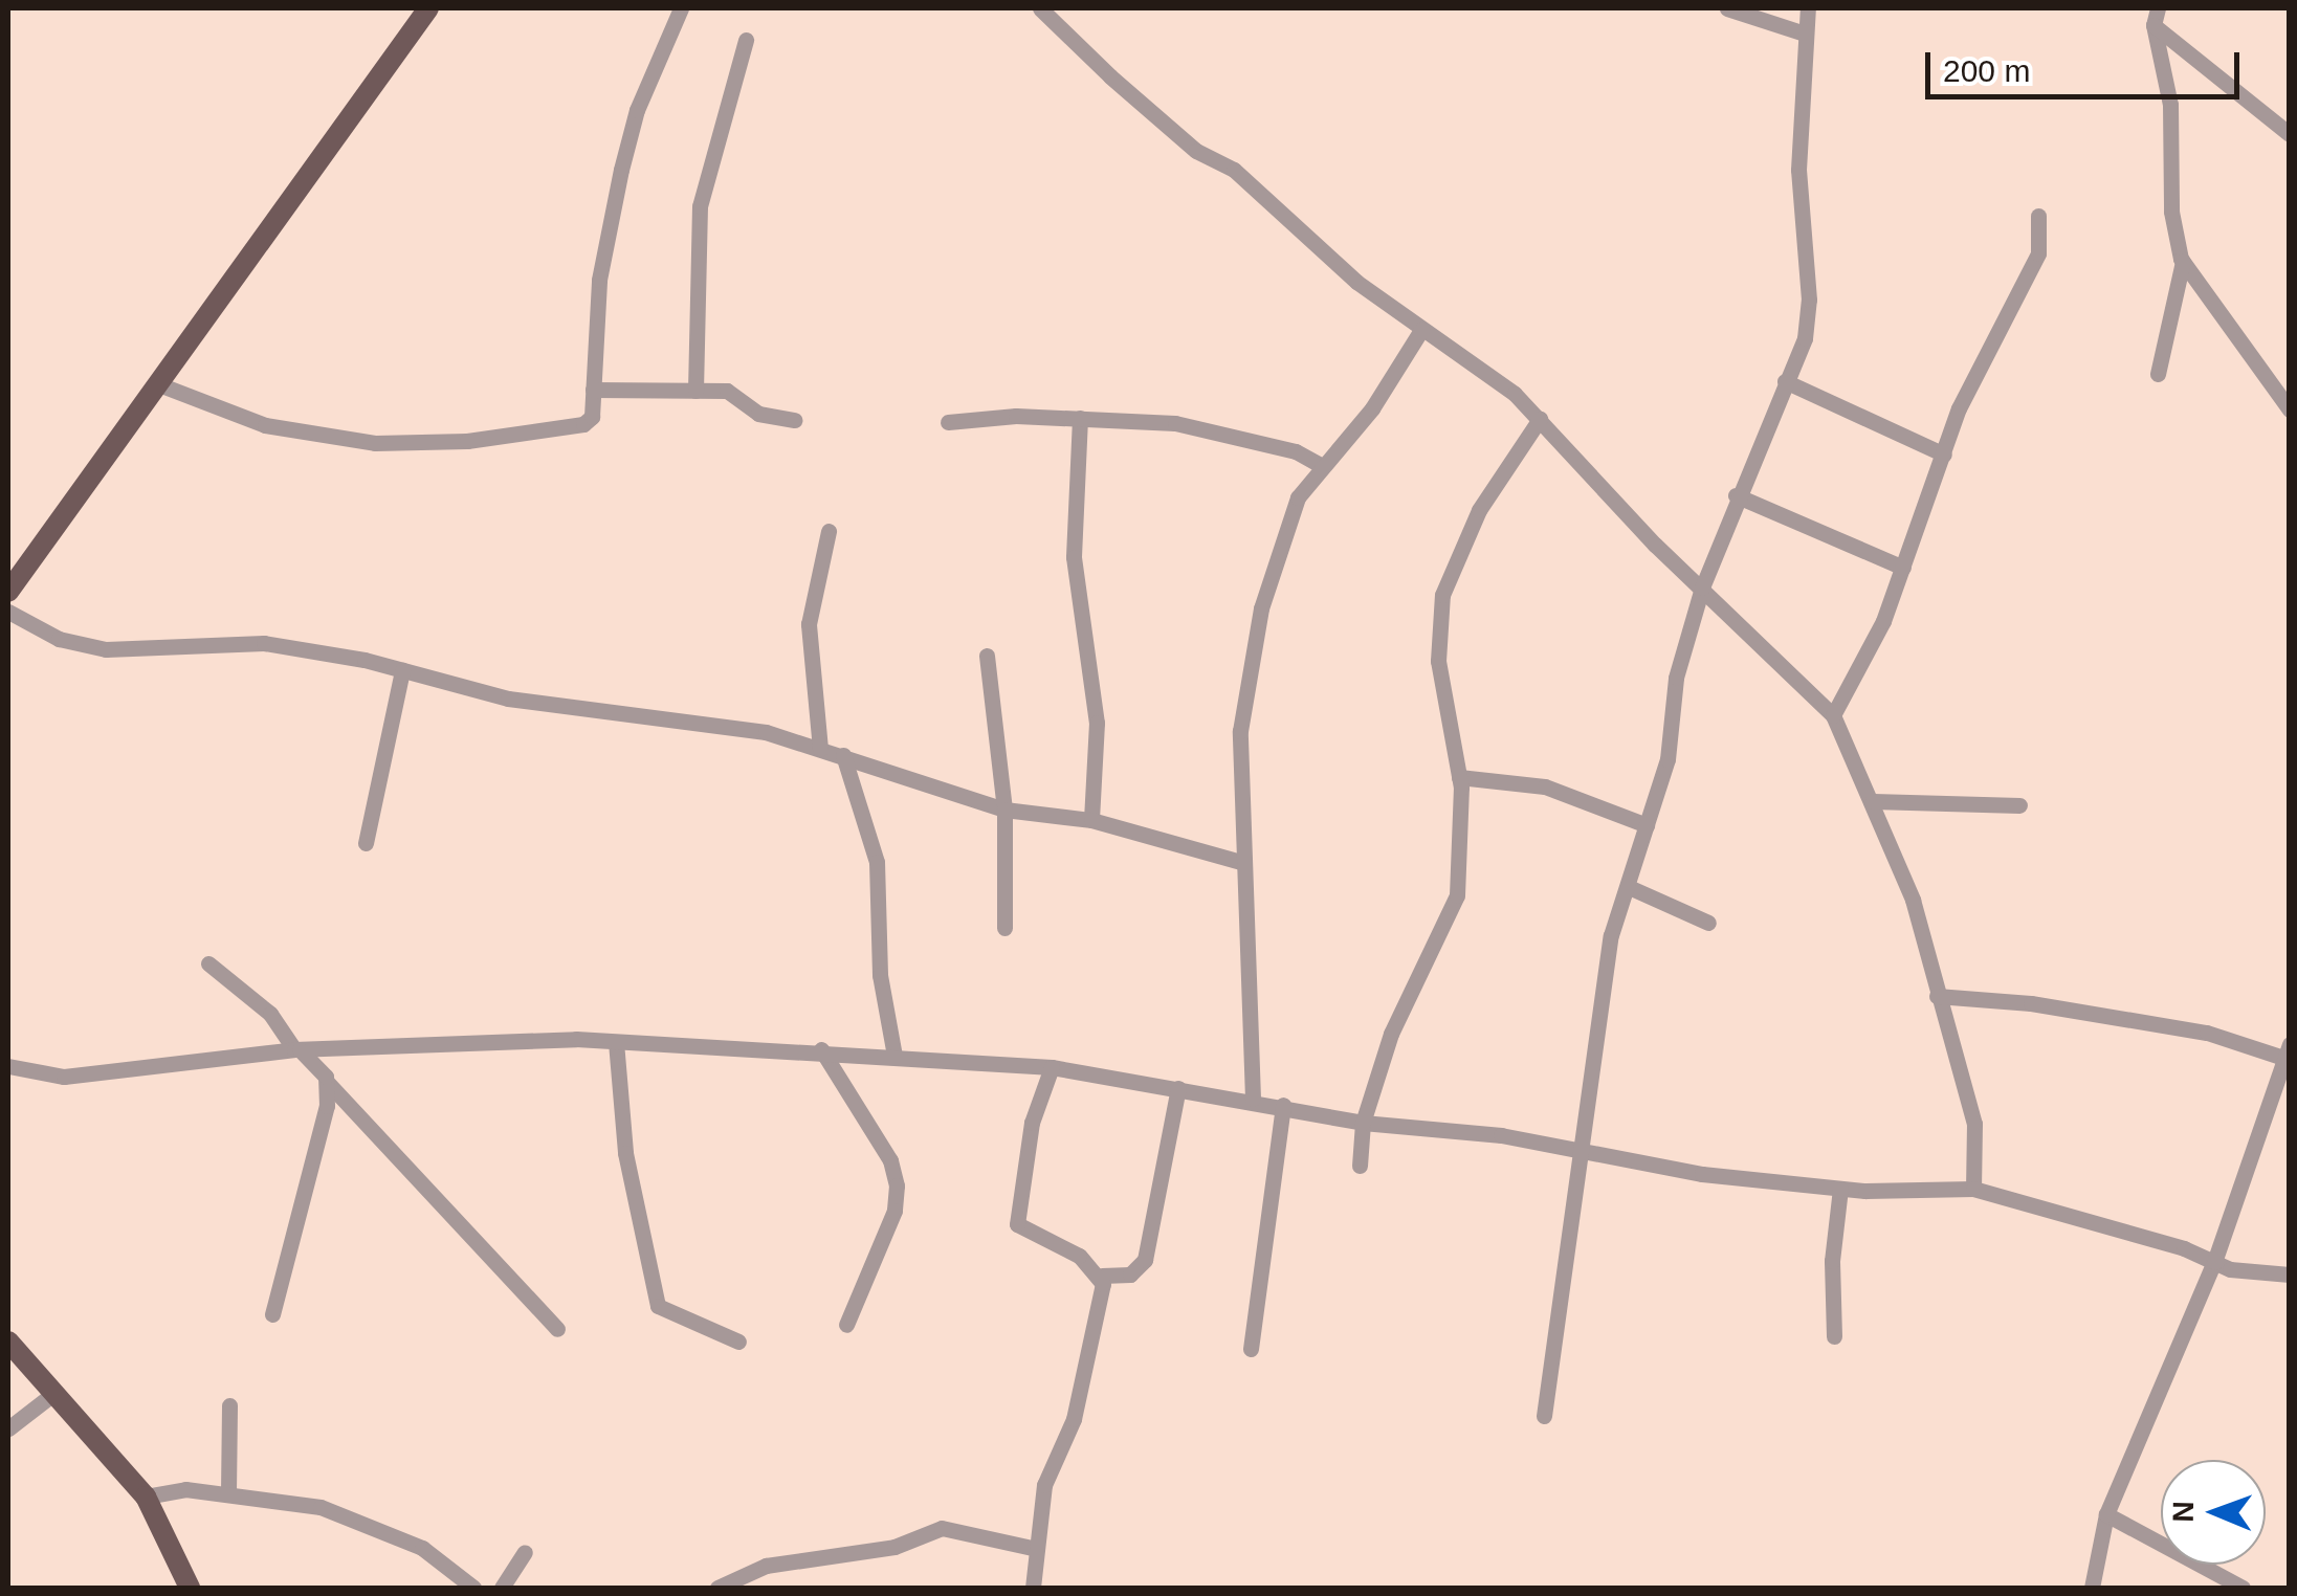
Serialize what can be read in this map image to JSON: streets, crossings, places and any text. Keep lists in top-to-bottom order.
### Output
{
  "scale_bar": "200 m",
  "north": "left"
}
